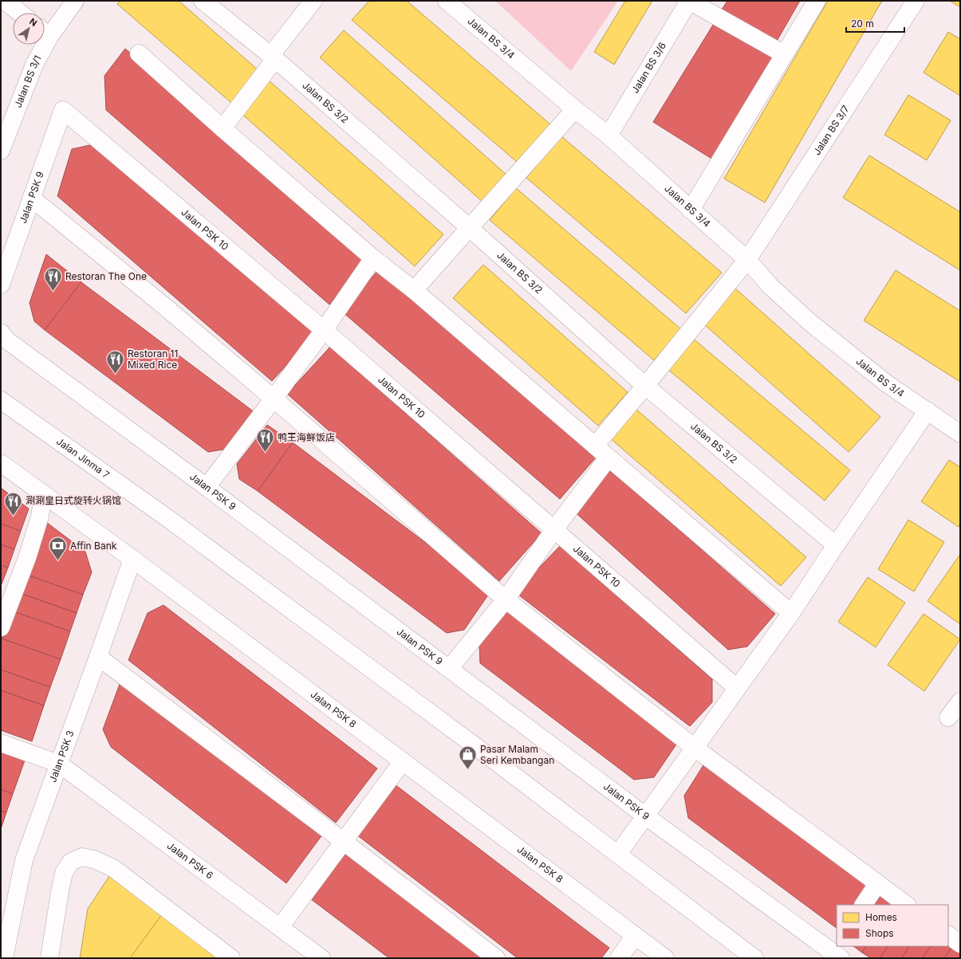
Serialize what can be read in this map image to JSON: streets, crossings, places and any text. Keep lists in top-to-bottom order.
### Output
{
  "streets": {
    "street": [
      "Jalan BS 3/4",
      "Jalan BS 3/6",
      "Jalan BS 3/1",
      "Jalan BS 3/2",
      "Jalan BS 3/7",
      "Jalan PSK 9",
      "Jalan PSK 10",
      "Jalan Jinma 7",
      "Jalan PSK 8",
      "Jalan PSK 3",
      "Jalan PSK 6"
    ]
  },
  "crossings": [
    ["Jalan BS 3/4", "Jalan BS 3/6"],
    ["Jalan BS 3/4", "Jalan BS 3/7"],
    ["Jalan BS 3/2", "Jalan BS 3/7"],
    ["Jalan PSK 9", "Jalan PSK 10"],
    ["Jalan PSK 8", "Jalan PSK 3"],
    ["Jalan PSK 3", "Jalan PSK 6"]
  ],
  "places": {
    "restaurant": [
      "Restoran The One",
      "Restoran 11 Mixed Rice",
      "鸭王海鲜饭店",
      "涮涮皇日式旋转火锅馆"
    ],
    "bank": ["Affin Bank"],
    "shop": ["Pasar Malam Seri Kembangan"]
  },
  "legend": ["Homes", "Shops"],
  "scale_bar": "20 m",
  "north": "top right"
}
